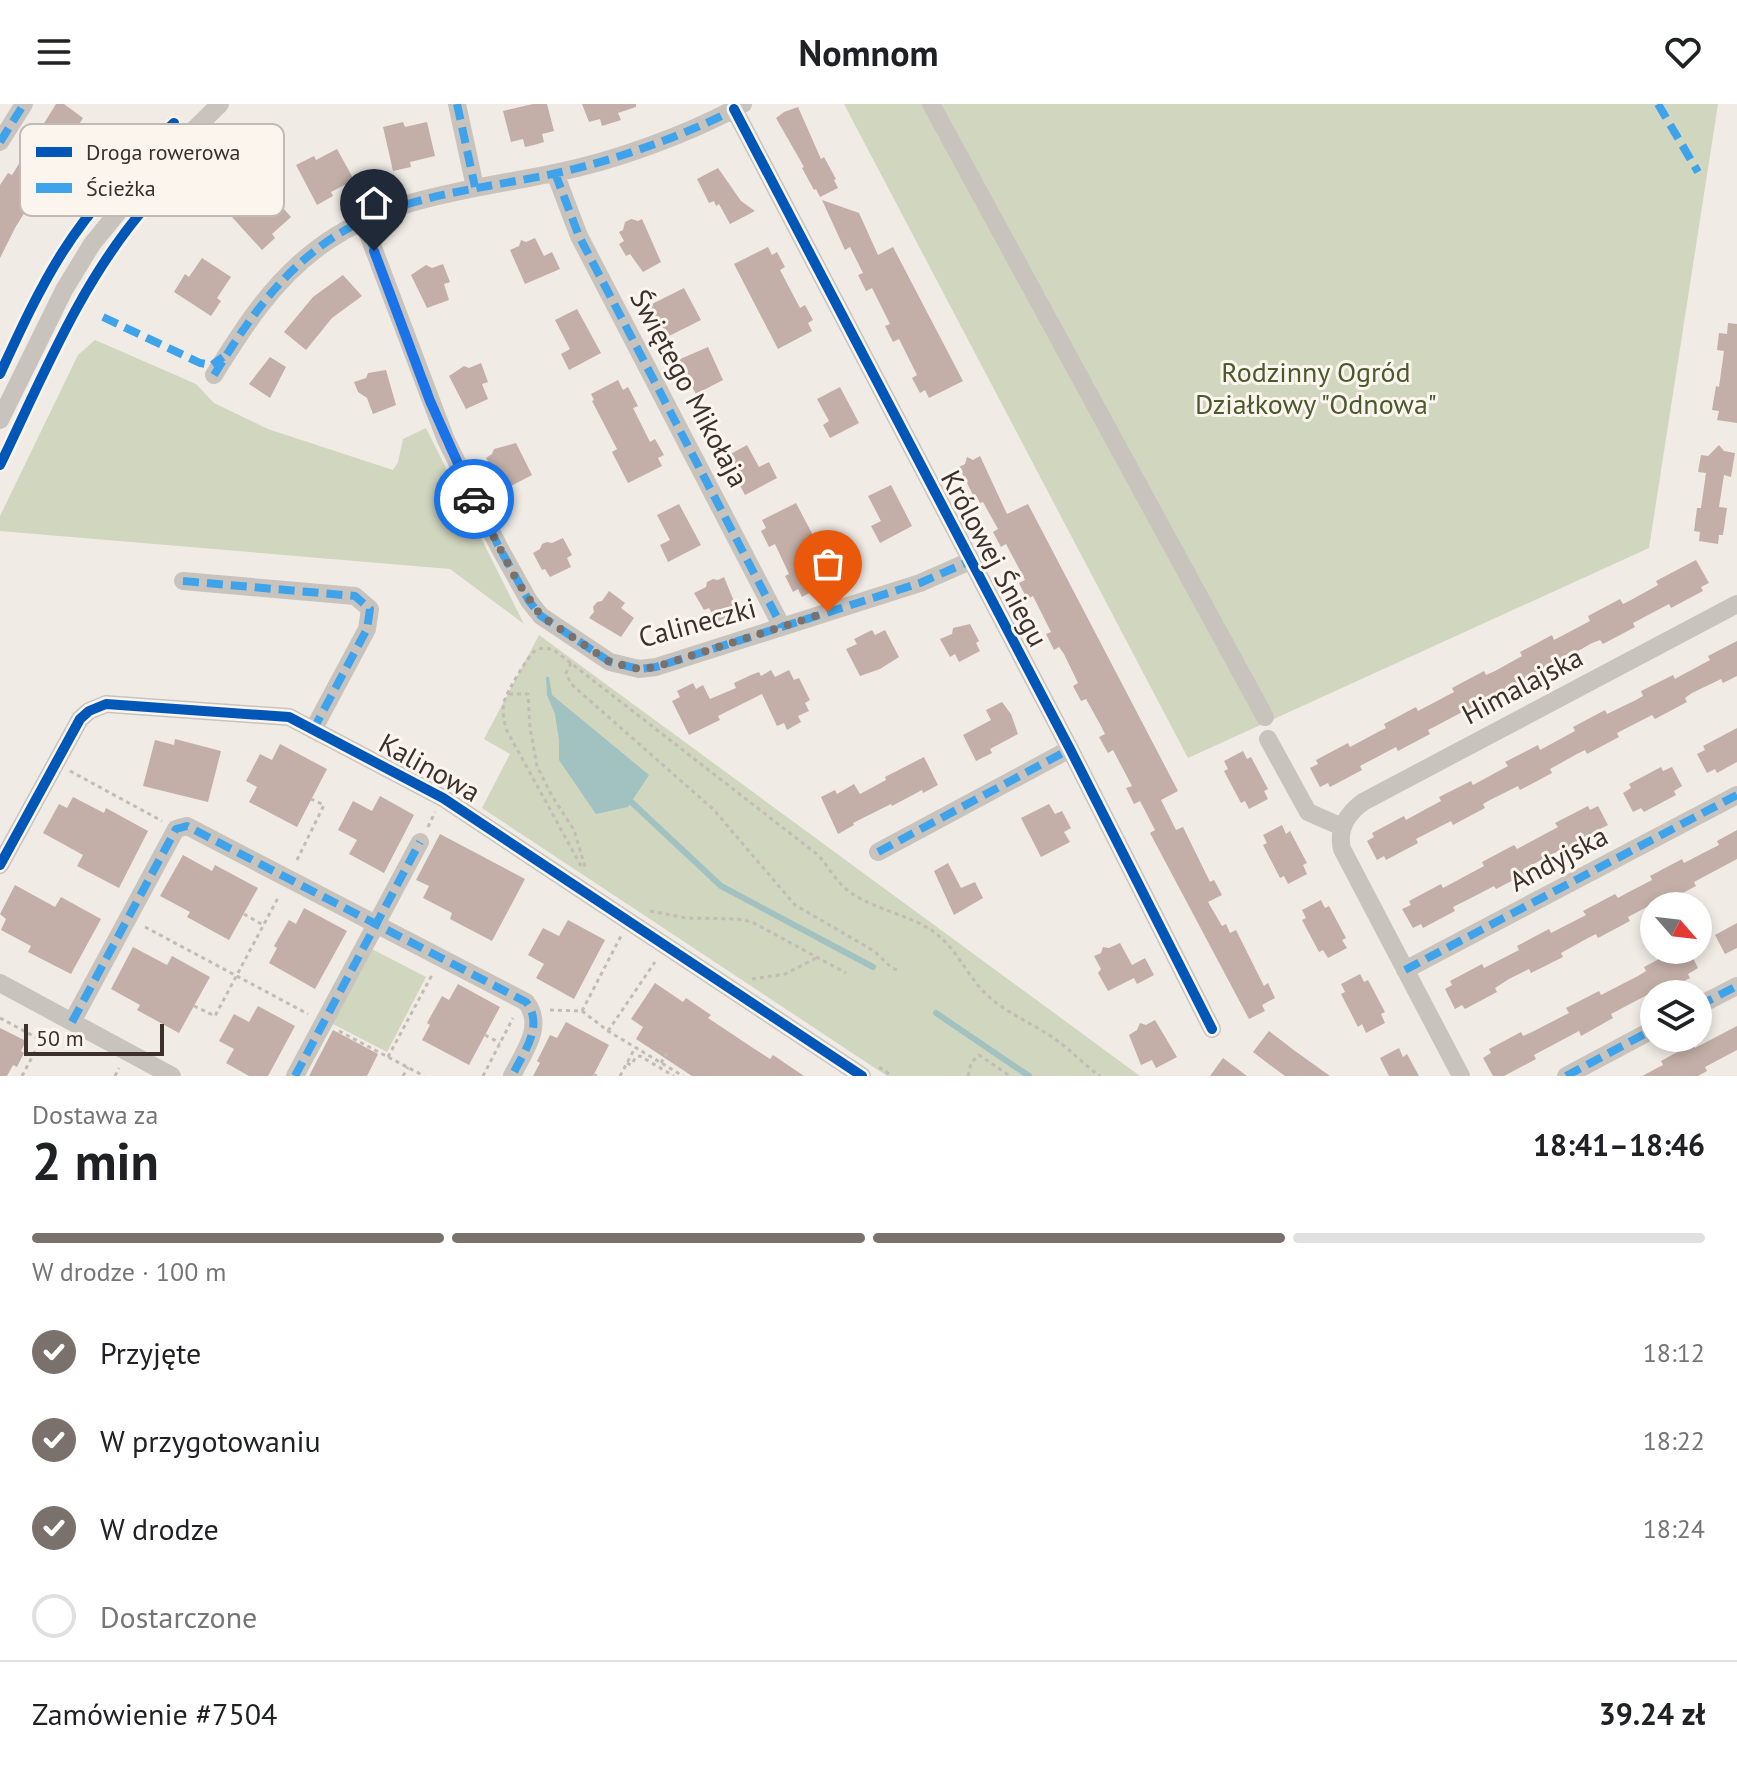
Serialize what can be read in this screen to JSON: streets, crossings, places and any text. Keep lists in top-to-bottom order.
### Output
{
  "streets": {
    "street": [
      "Świętego Mikołaja",
      "Królowej Śniegu",
      "Calineczki",
      "Himalajska",
      "Kalinowa",
      "Andyjska"
    ]
  },
  "crossings": [
    ["Świętego Mikołaja", "Królowej Śniegu"],
    ["Świętego Mikołaja", "Calineczki"],
    ["Królowej Śniegu", "Calineczki"]
  ],
  "parks": ["Rodzinny Ogród Działkowy \"Odnowa\""],
  "legend": ["Droga rowerowa", "Ścieżka"],
  "scale_bar": "50 m",
  "north": "bottom right",
  "page": {
    "header": "Nomnom",
    "scale": "50 m",
    "heading": ["2 min", "Dostawa za", "18:41–18:46"],
    "panel": ["Zamówienie #7504", "39.24 zł"],
    "bar": "W drodze · 100 m",
    "list": [
      ["Przyjęte", "18:12"],
      ["W przygotowaniu", "18:22"],
      ["W drodze", "18:24"],
      "Dostarczone"
    ]
  }
}
